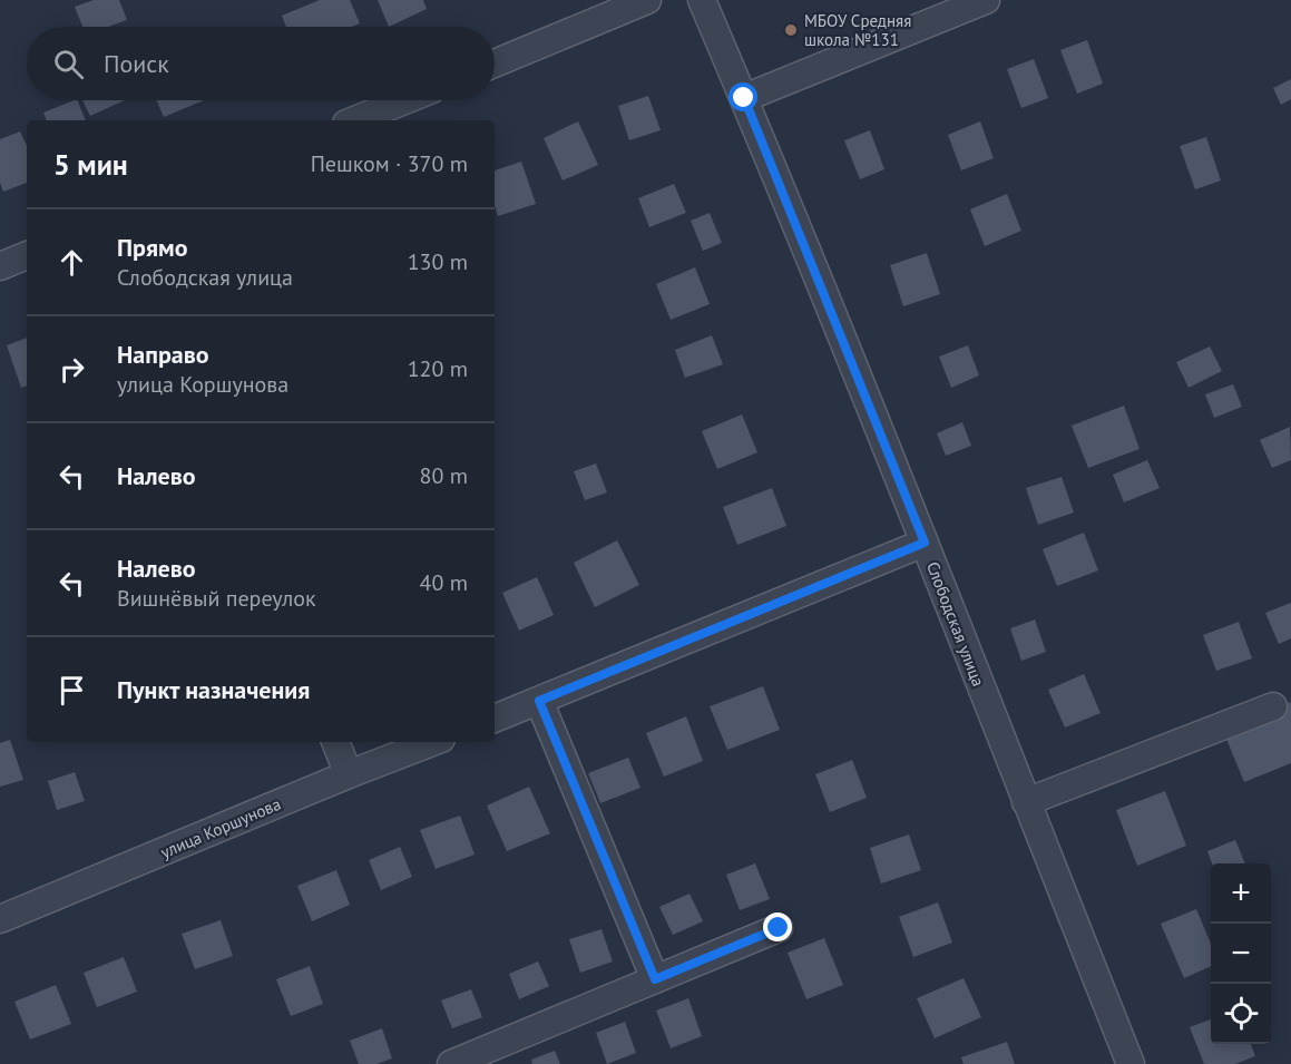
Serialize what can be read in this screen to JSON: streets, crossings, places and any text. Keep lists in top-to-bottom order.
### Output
{
  "streets": {
    "street": ["Слободская улица", "улица Коршунова"]
  },
  "places": ["МБОУ Средняя школа №131"],
  "page": {
    "search": "Поиск",
    "heading": ["5 мин", "Пешком · 370 m"],
    "list": [
      ["Прямо", "Слободская улица", "130 m"],
      ["Направо", "улица Коршунова", "120 m"],
      ["Налево", "80 m"],
      ["Налево", "Вишнёвый переулок", "40 m"],
      "Пункт назначения"
    ],
    "map_buttons": ["+", "−"]
  }
}
